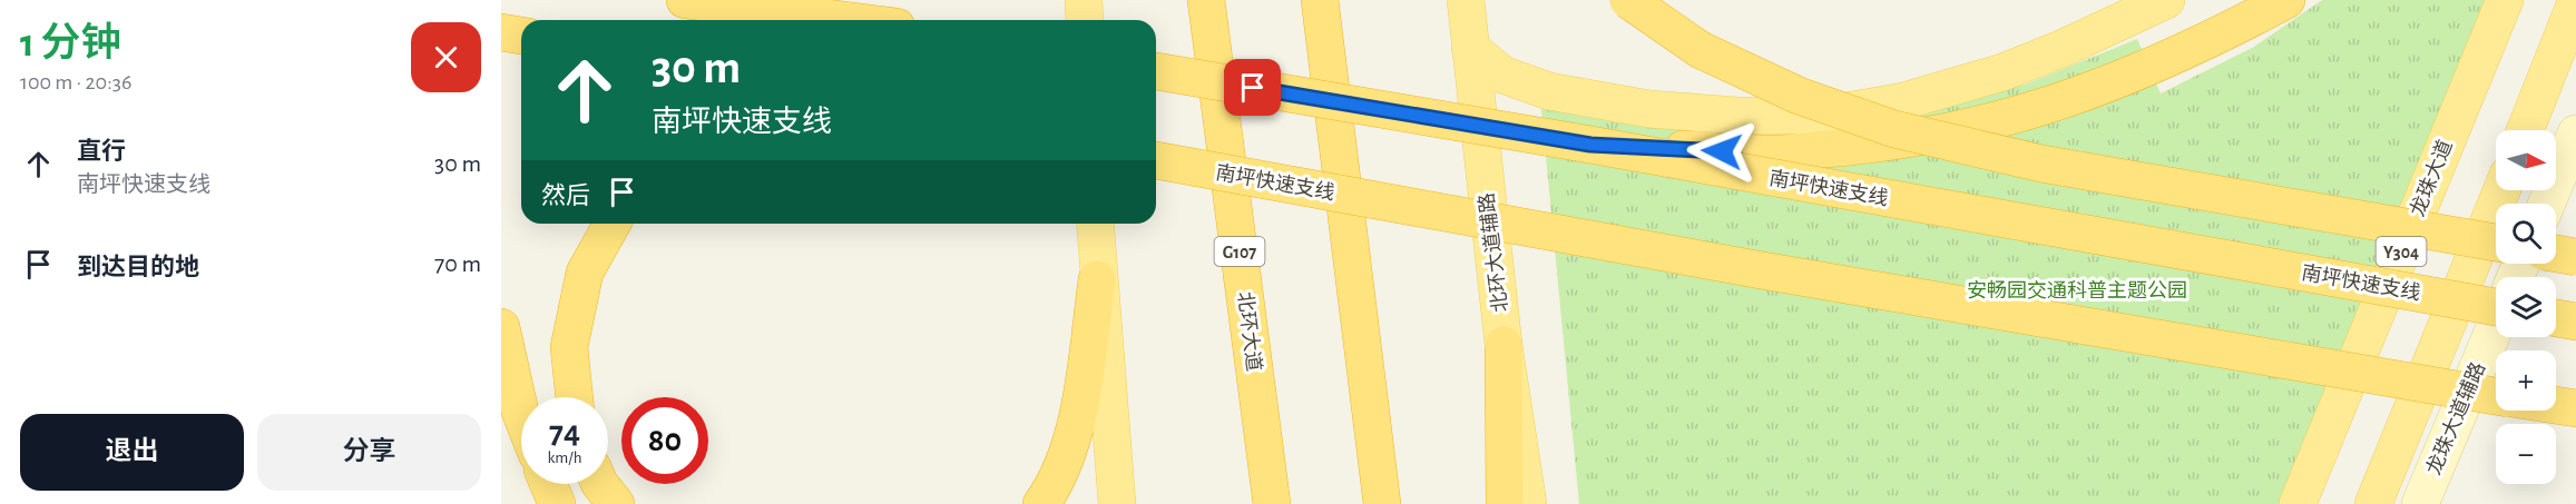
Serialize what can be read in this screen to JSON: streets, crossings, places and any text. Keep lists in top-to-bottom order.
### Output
{
  "streets": {
    "highway": ["南坪快速支线", "G107", "北环大道"],
    "main road": [
      "龙珠大道",
      "Y304",
      "北环大道辅路",
      "龙珠大道辅路"
    ]
  },
  "parks": ["安畅园交通科普主题公园"],
  "north": "right",
  "page": {
    "heading": ["1 分钟", "100 m · 20:36"],
    "turn": ["30 m", "南坪快速支线"],
    "list": [
      {
        "name": "直行",
        "note": "南坪快速支线",
        "value": "30 m"
      },
      {
        "name": "到达目的地",
        "value": "70 m"
      }
    ],
    "map_buttons": ["+", "−"],
    "then": "然后",
    "speed": "74 km/h",
    "limit": "80",
    "buttons": ["退出", "分享"]
  }
}
